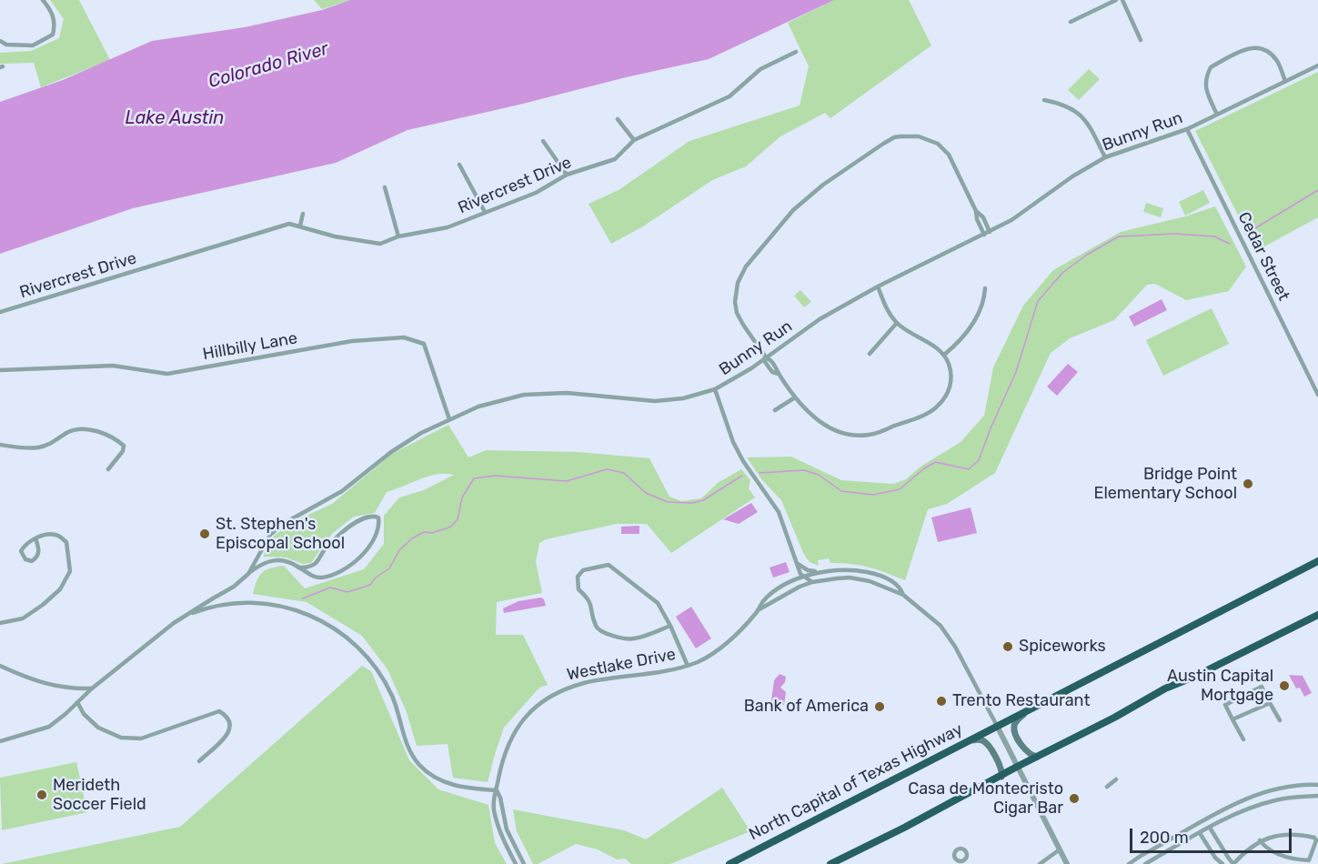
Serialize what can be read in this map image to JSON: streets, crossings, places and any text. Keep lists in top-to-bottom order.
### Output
{
  "streets": {
    "highway": ["North Capital of Texas Highway"],
    "street": [
      "Bunny Run",
      "Rivercrest Drive",
      "Cedar Street",
      "Hillbilly Lane",
      "Westlake Drive"
    ]
  },
  "crossings": [
    ["Bunny Run", "Cedar Street"],
    ["Bunny Run", "Hillbilly Lane"],
    ["Westlake Drive", "North Capital of Texas Highway"]
  ],
  "water": ["Colorado River", "Lake Austin"],
  "places": [
    "Bridge Point Elementary School",
    "St. Stephen's Episcopal School",
    "Spiceworks",
    "Austin Capital Mortgage",
    "Trento Restaurant",
    "Bank of America",
    "Merideth Soccer Field",
    "Casa de Montecristo Cigar Bar"
  ],
  "scale_bar": "200 m"
}
